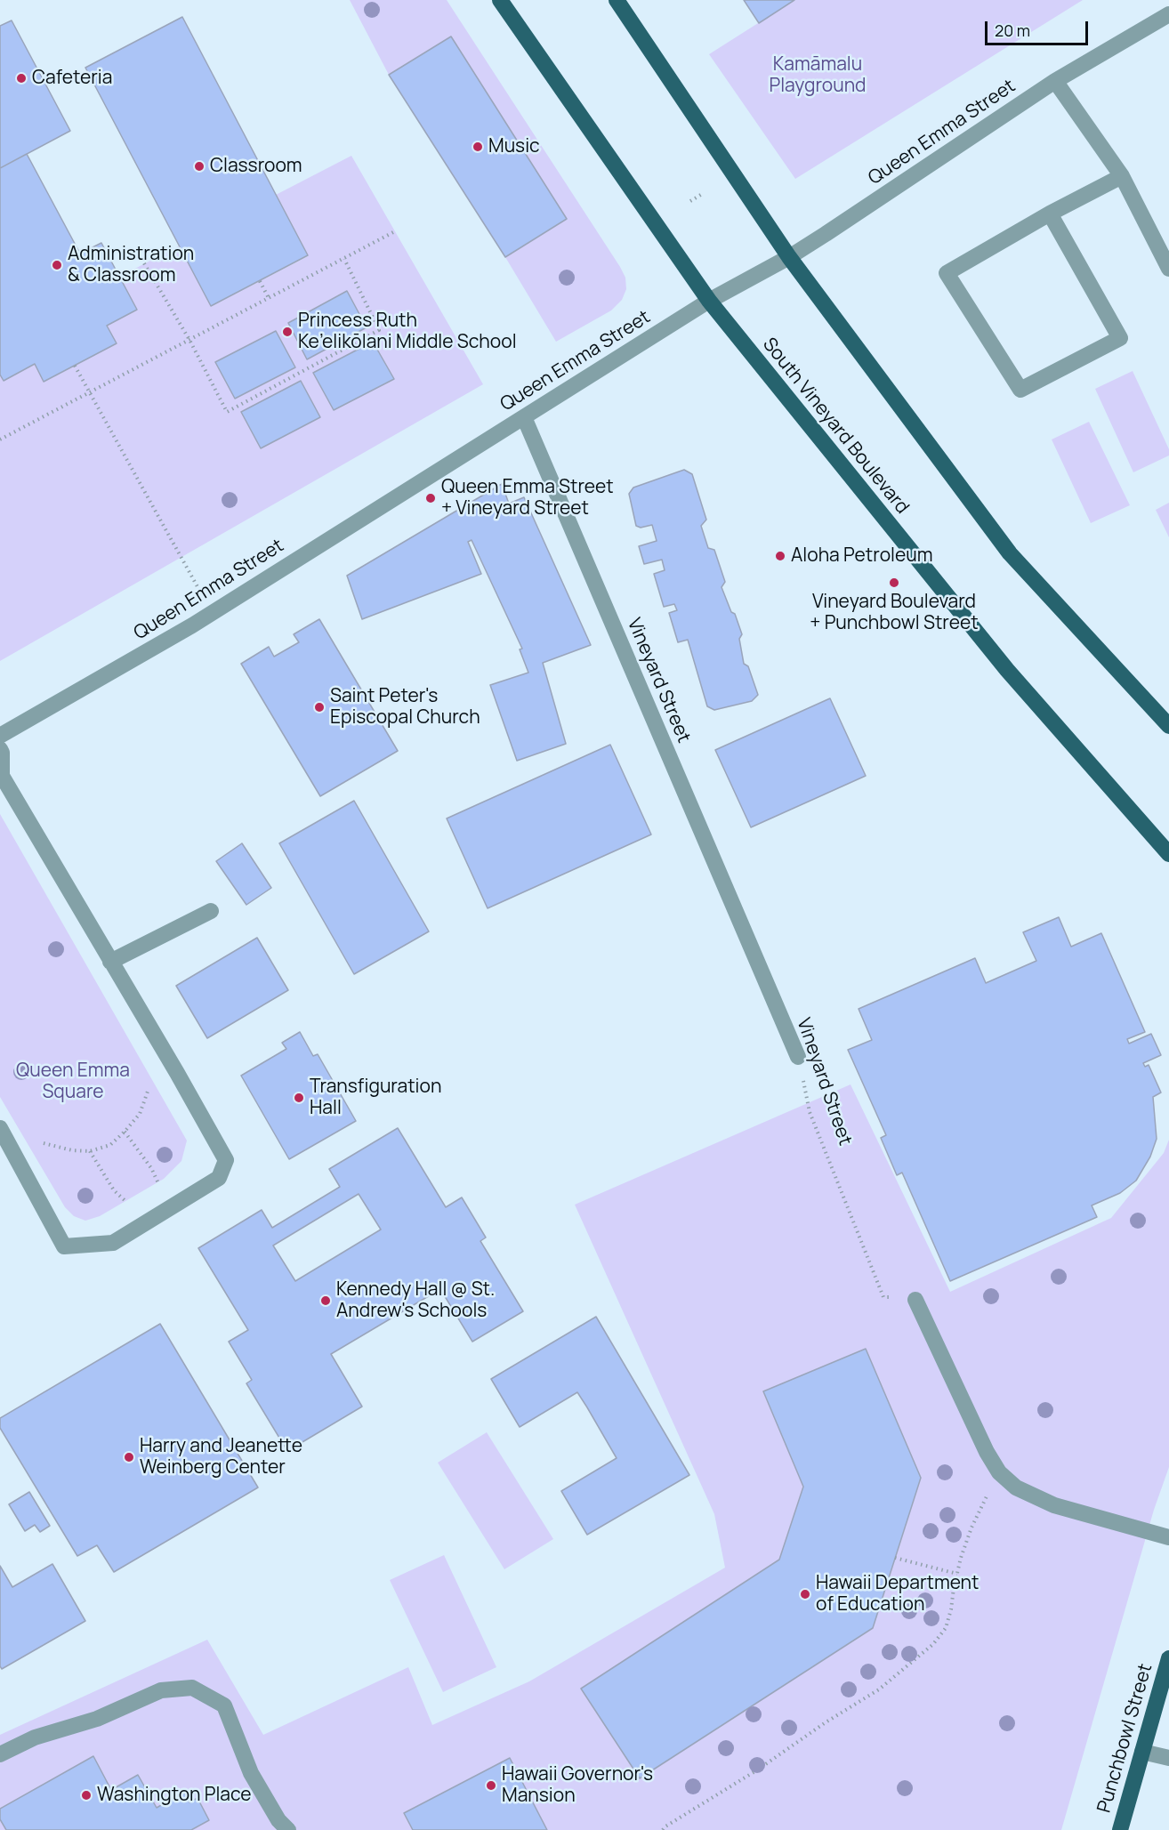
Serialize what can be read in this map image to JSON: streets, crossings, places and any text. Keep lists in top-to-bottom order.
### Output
{
  "streets": {
    "main road": ["South Vineyard Boulevard", "Punchbowl Street"],
    "street": ["Queen Emma Street", "Vineyard Street"]
  },
  "crossings": [
    ["Queen Emma Street", "South Vineyard Boulevard"],
    ["Queen Emma Street", "Vineyard Street"]
  ],
  "parks": ["Kamāmalu Playground", "Queen Emma Square"],
  "places": [
    "Cafeteria",
    "Music",
    "Classroom",
    "Administration & Classroom",
    "Princess Ruth Ke’elikōlani Middle School",
    "Queen Emma Street + Vineyard Street",
    "Aloha Petroleum",
    "Vineyard Boulevard + Punchbowl Street",
    "Saint Peter's Episcopal Church",
    "Transfiguration Hall",
    "Kennedy Hall @ St. Andrew's Schools",
    "Harry and Jeanette Weinberg Center",
    "Hawaii Department of Education",
    "Hawaii Governor's Mansion",
    "Washington Place"
  ],
  "scale_bar": "20 m"
}
